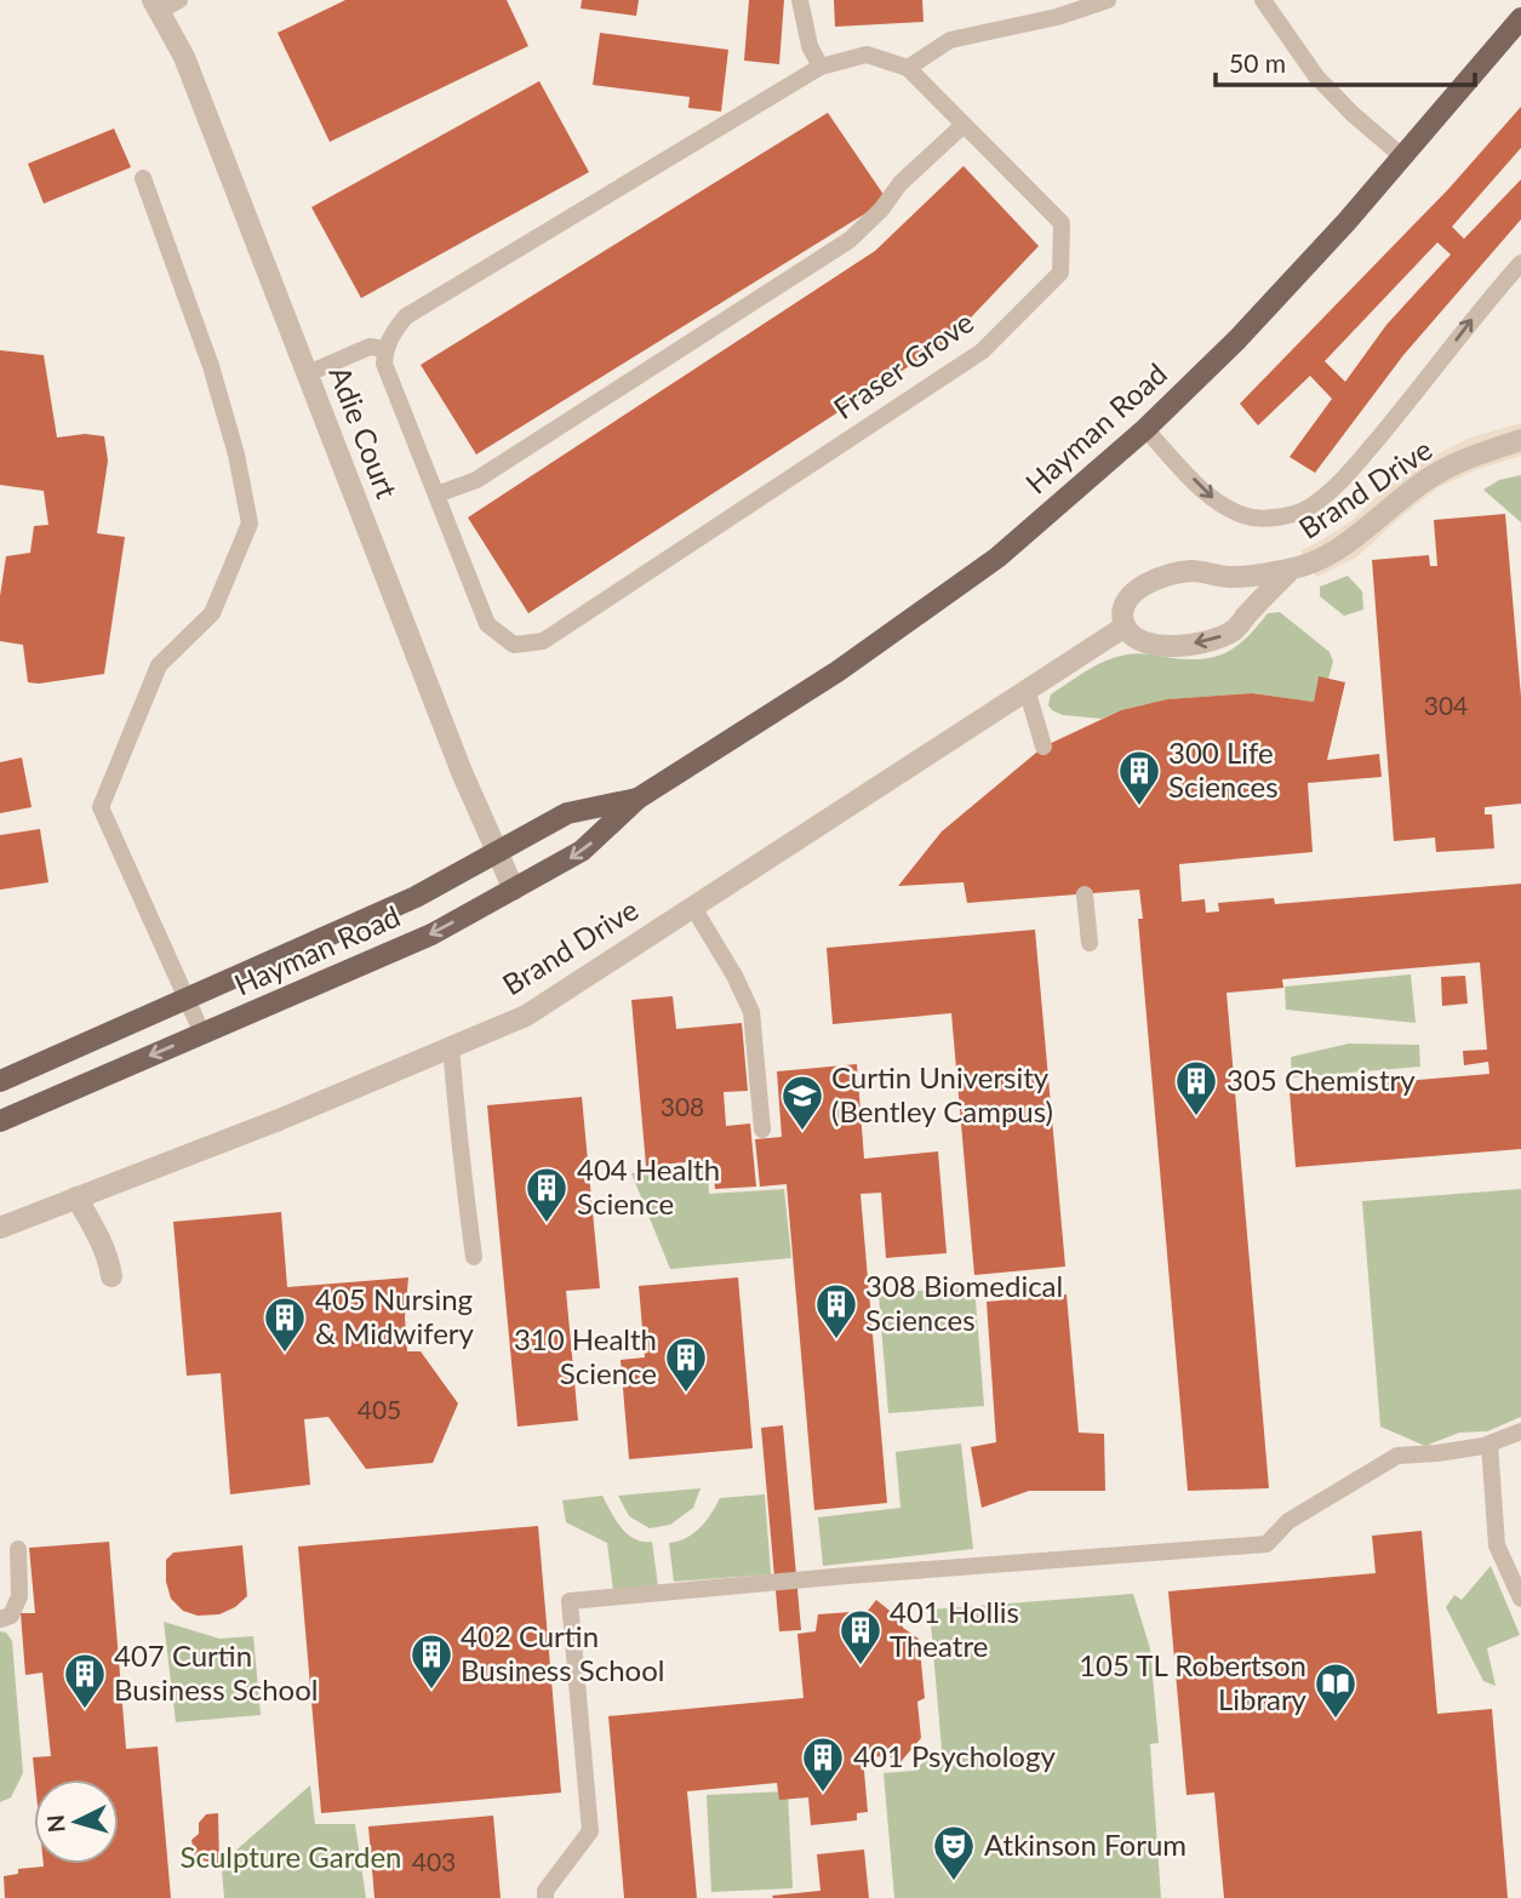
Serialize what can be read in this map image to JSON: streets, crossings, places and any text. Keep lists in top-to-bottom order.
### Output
{
  "streets": {
    "main road": ["Hayman Road"],
    "street": ["Adie Court", "Brand Drive"],
    "lane": ["Fraser Grove"]
  },
  "crossings": [
    ["Hayman Road", "Adie Court"]
  ],
  "parks": ["Sculpture Garden"],
  "places": {
    "building": [
      "300 Life Sciences",
      "305 Chemistry",
      "404 Health Science",
      "308 Biomedical Sciences",
      "405 Nursing & Midwifery",
      "310 Health Science",
      "401 Hollis Theatre",
      "402 Curtin Business School",
      "407 Curtin Business School",
      "401 Psychology"
    ],
    "school or university": ["Curtin University (Bentley Campus)"],
    "library": ["105 TL Robertson Library"],
    "theatre": ["Atkinson Forum"]
  },
  "house_numbers": [
    "304",
    "308",
    "405",
    "403"
  ],
  "scale_bar": "50 m",
  "north": "left"
}
